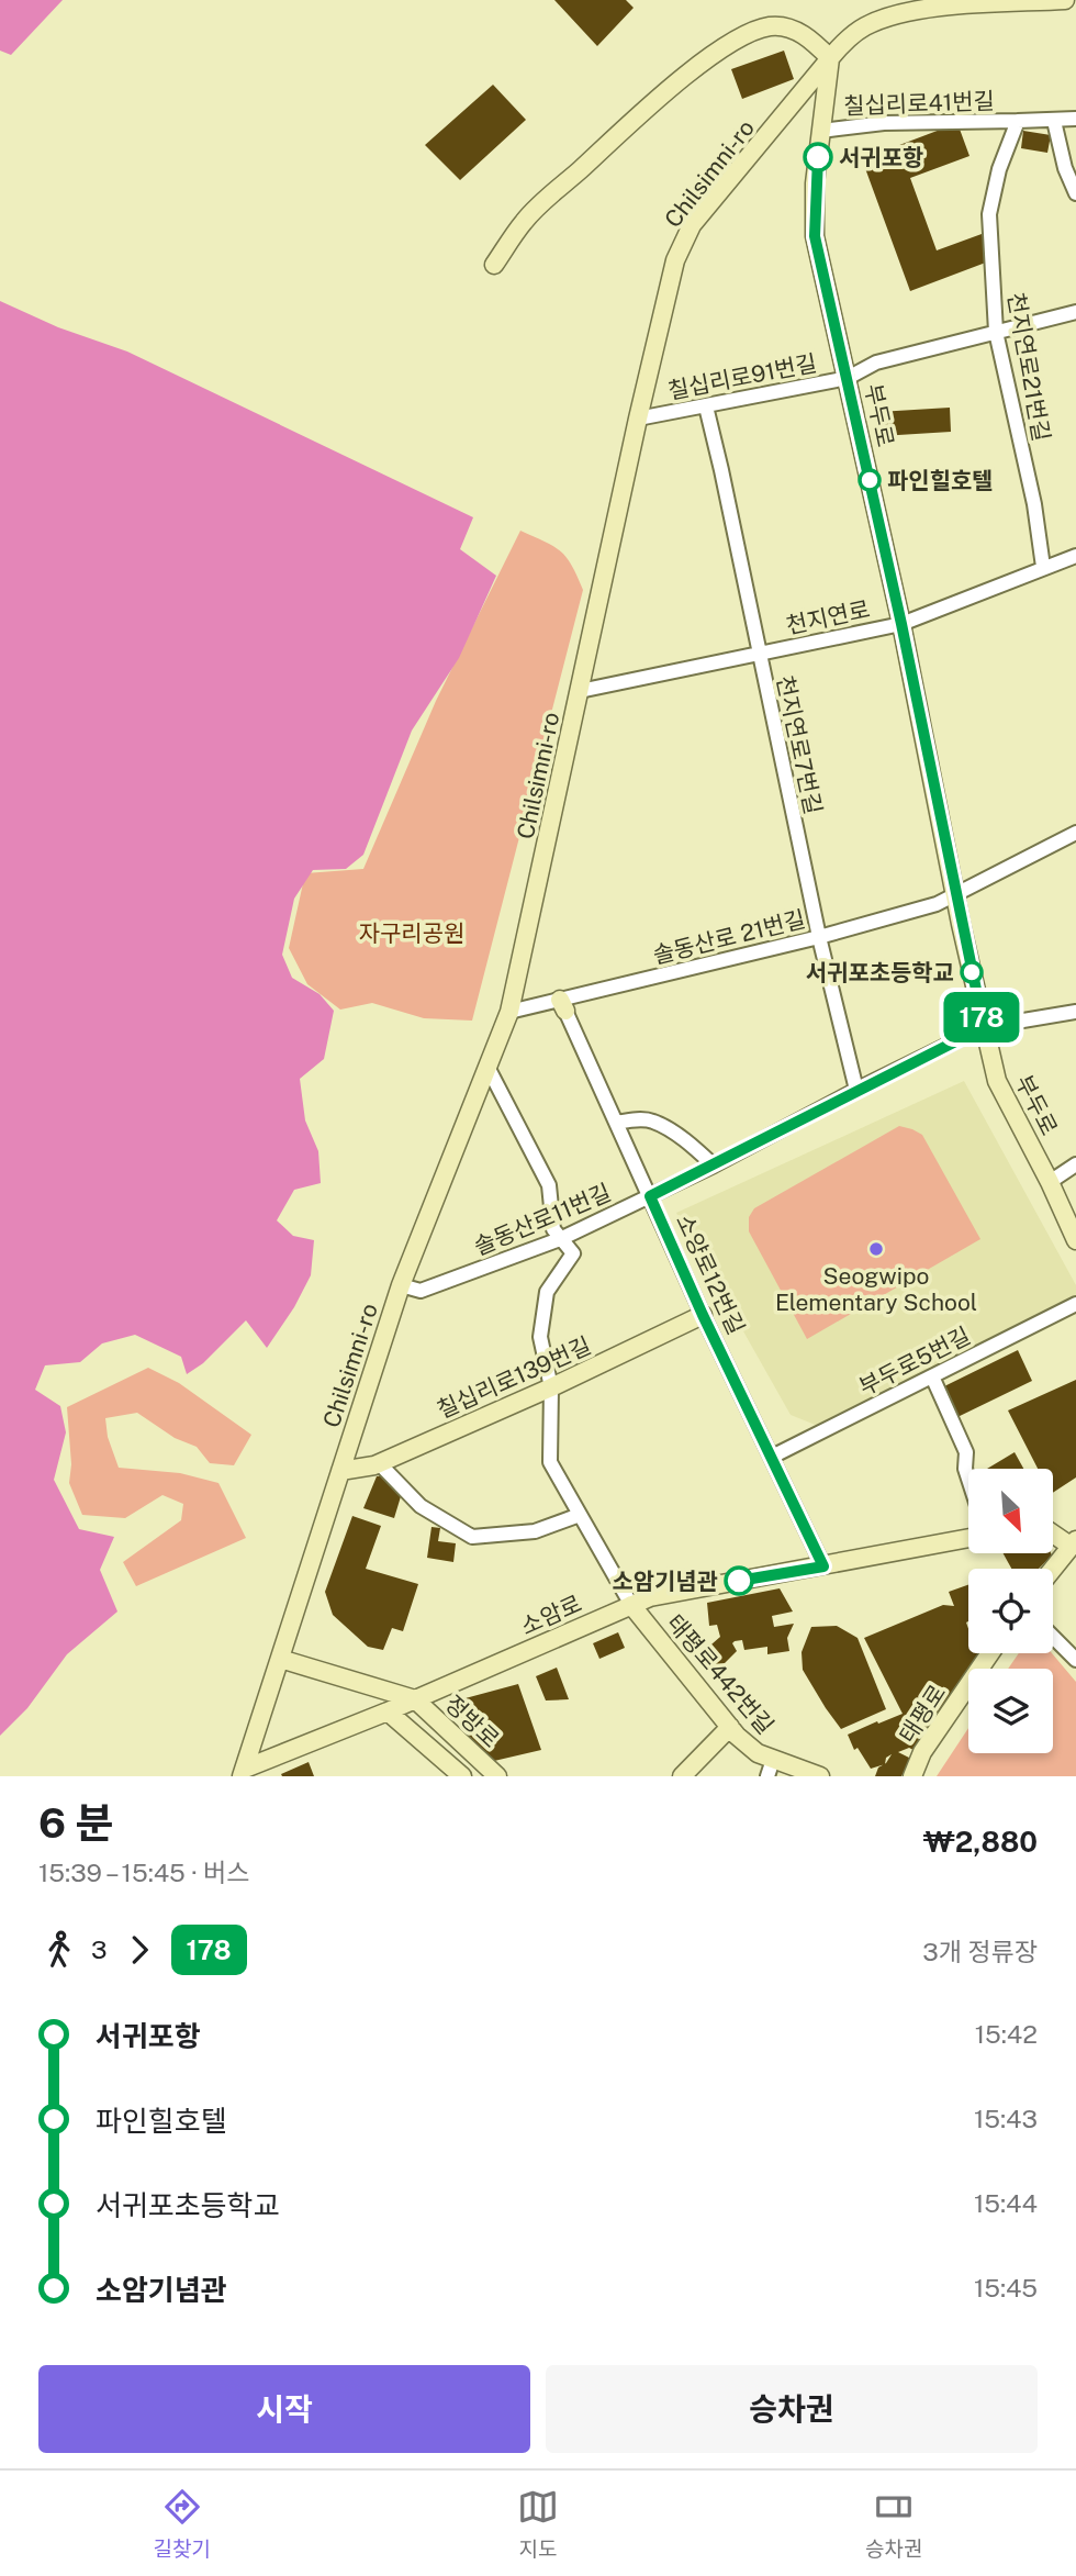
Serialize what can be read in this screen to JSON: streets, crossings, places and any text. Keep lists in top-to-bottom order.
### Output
{
  "streets": {
    "street": [
      "칠십리로41번길",
      "Chilsimni-ro",
      "천지연로21번길",
      "칠십리로91번길",
      "부두로",
      "천지연로",
      "천지연로7번길",
      "솔동산로 21번길",
      "솔동산로11번길",
      "소양로12번길",
      "부두로5번길",
      "칠십리로139번길",
      "소암로",
      "태평로442번길",
      "태평로",
      "정방로"
    ]
  },
  "crossings": [
    ["칠십리로41번길", "천지연로21번길"],
    ["칠십리로41번길", "부두로"],
    ["Chilsimni-ro", "칠십리로91번길"],
    ["Chilsimni-ro", "부두로"],
    ["Chilsimni-ro", "천지연로"],
    ["Chilsimni-ro", "솔동산로 21번길"],
    ["Chilsimni-ro", "솔동산로11번길"],
    ["Chilsimni-ro", "칠십리로139번길"],
    ["Chilsimni-ro", "소암로"],
    ["Chilsimni-ro", "태평로442번길"],
    ["천지연로21번길", "칠십리로91번길"],
    ["천지연로21번길", "천지연로"],
    ["칠십리로91번길", "부두로"],
    ["칠십리로91번길", "천지연로7번길"],
    ["부두로", "천지연로"],
    ["부두로", "솔동산로 21번길"],
    ["부두로", "솔동산로11번길"],
    ["천지연로", "천지연로7번길"],
    ["천지연로7번길", "솔동산로 21번길"],
    ["천지연로7번길", "솔동산로11번길"],
    ["솔동산로 21번길", "소양로12번길"],
    ["솔동산로11번길", "소양로12번길"],
    ["솔동산로11번길", "태평로442번길"],
    ["소양로12번길", "부두로5번길"],
    ["소양로12번길", "칠십리로139번길"],
    ["소양로12번길", "소암로"],
    ["칠십리로139번길", "태평로442번길"],
    ["소암로", "태평로442번길"],
    ["소암로", "정방로"]
  ],
  "parks": ["자구리공원"],
  "places": [
    "서귀포항",
    "파인힐호텔",
    "서귀포초등학교",
    "Seogwipo Elementary School",
    "소암기념관"
  ],
  "lines": ["bus line 178"],
  "north": "bottom right",
  "page": {
    "on_map": "178",
    "heading": ["6 분", "15:39 – 15:45 · 버스", "₩2,880"],
    "legs": ["3", "178", "3개 정류장"],
    "list": [
      {
        "name": "서귀포항",
        "value": "15:42"
      },
      {
        "name": "파인힐호텔",
        "value": "15:43"
      },
      {
        "name": "서귀포초등학교",
        "value": "15:44"
      },
      {
        "name": "소암기념관",
        "value": "15:45"
      }
    ],
    "buttons": ["시작", "승차권"],
    "tabs": ["길찾기", "지도", "승차권"]
  }
}
